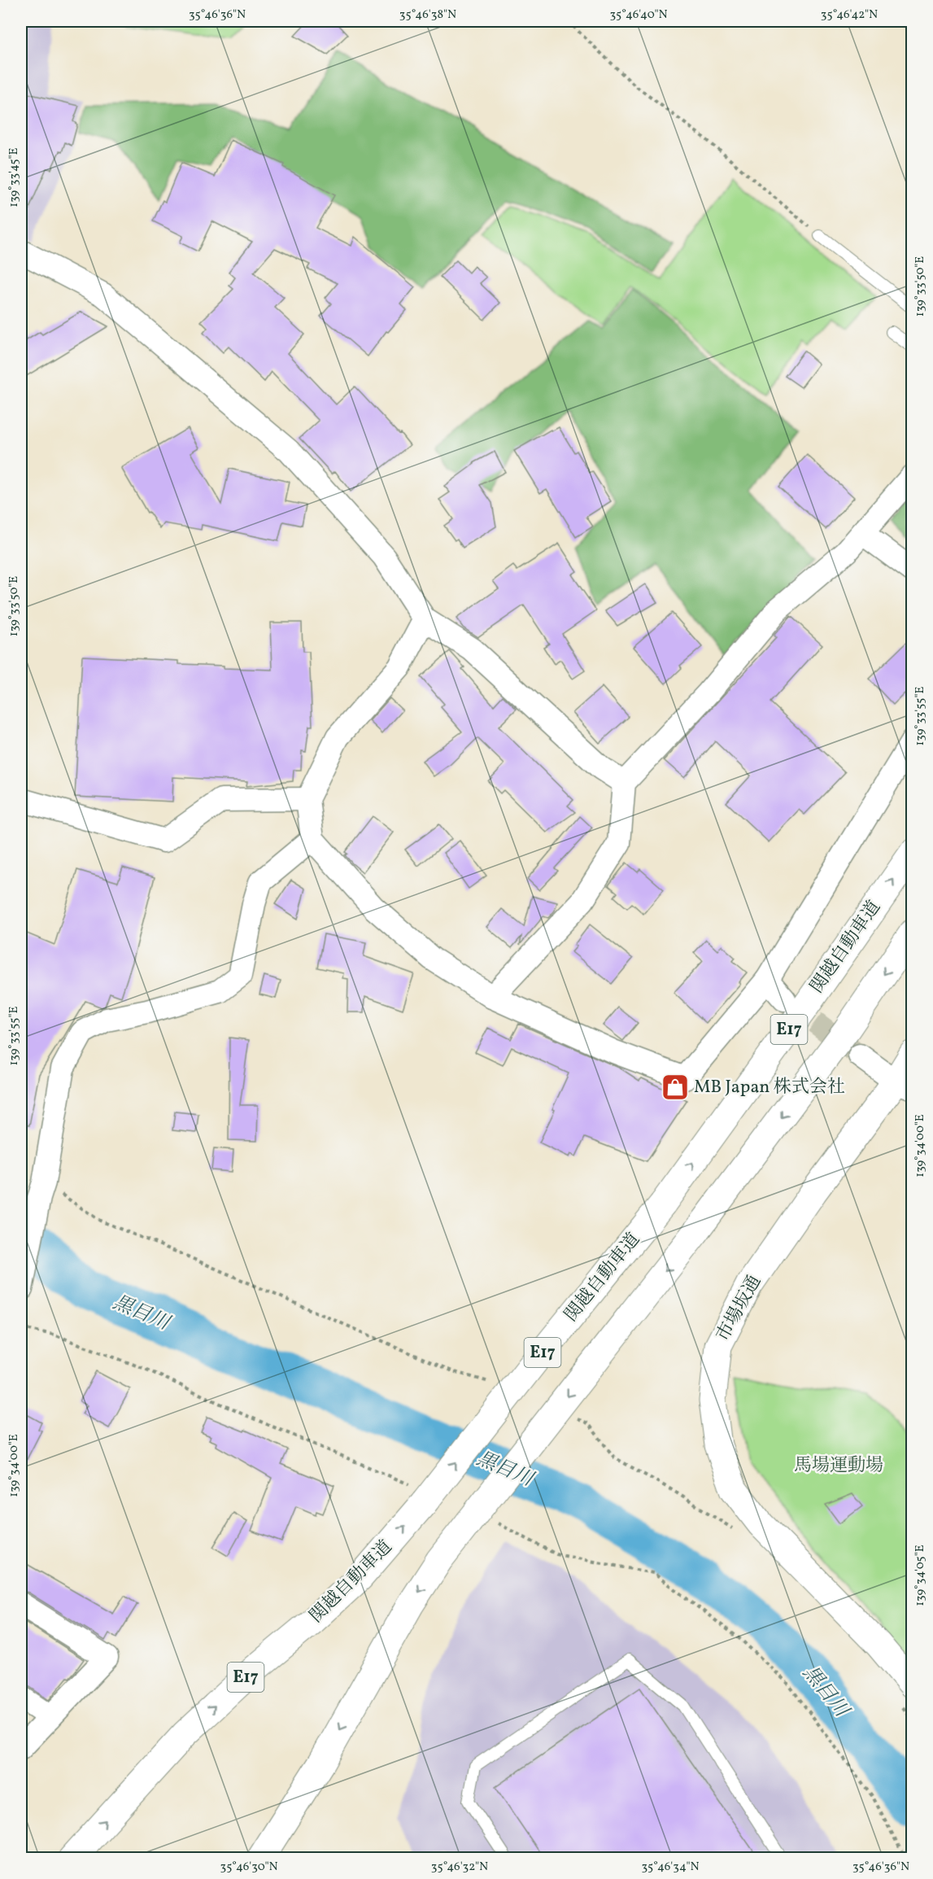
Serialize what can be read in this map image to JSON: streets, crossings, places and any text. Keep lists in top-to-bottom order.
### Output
{
  "streets": {
    "main road": ["関越自動車道", "E17", "市場坂通"]
  },
  "water": ["黒目川"],
  "parks": ["馬場運動場"],
  "places": {
    "shop": ["MB Japan 株式会社"]
  },
  "coordinates": [
    "35°46'36\"N",
    "35°46'38\"N",
    "35°46'40\"N",
    "35°46'42\"N",
    "139°33'45\"E",
    "139°33'50\"E",
    "139°33'55\"E",
    "139°34'00\"E",
    "139°34'05\"E",
    "35°46'30\"N",
    "35°46'32\"N",
    "35°46'34\"N"
  ]
}
